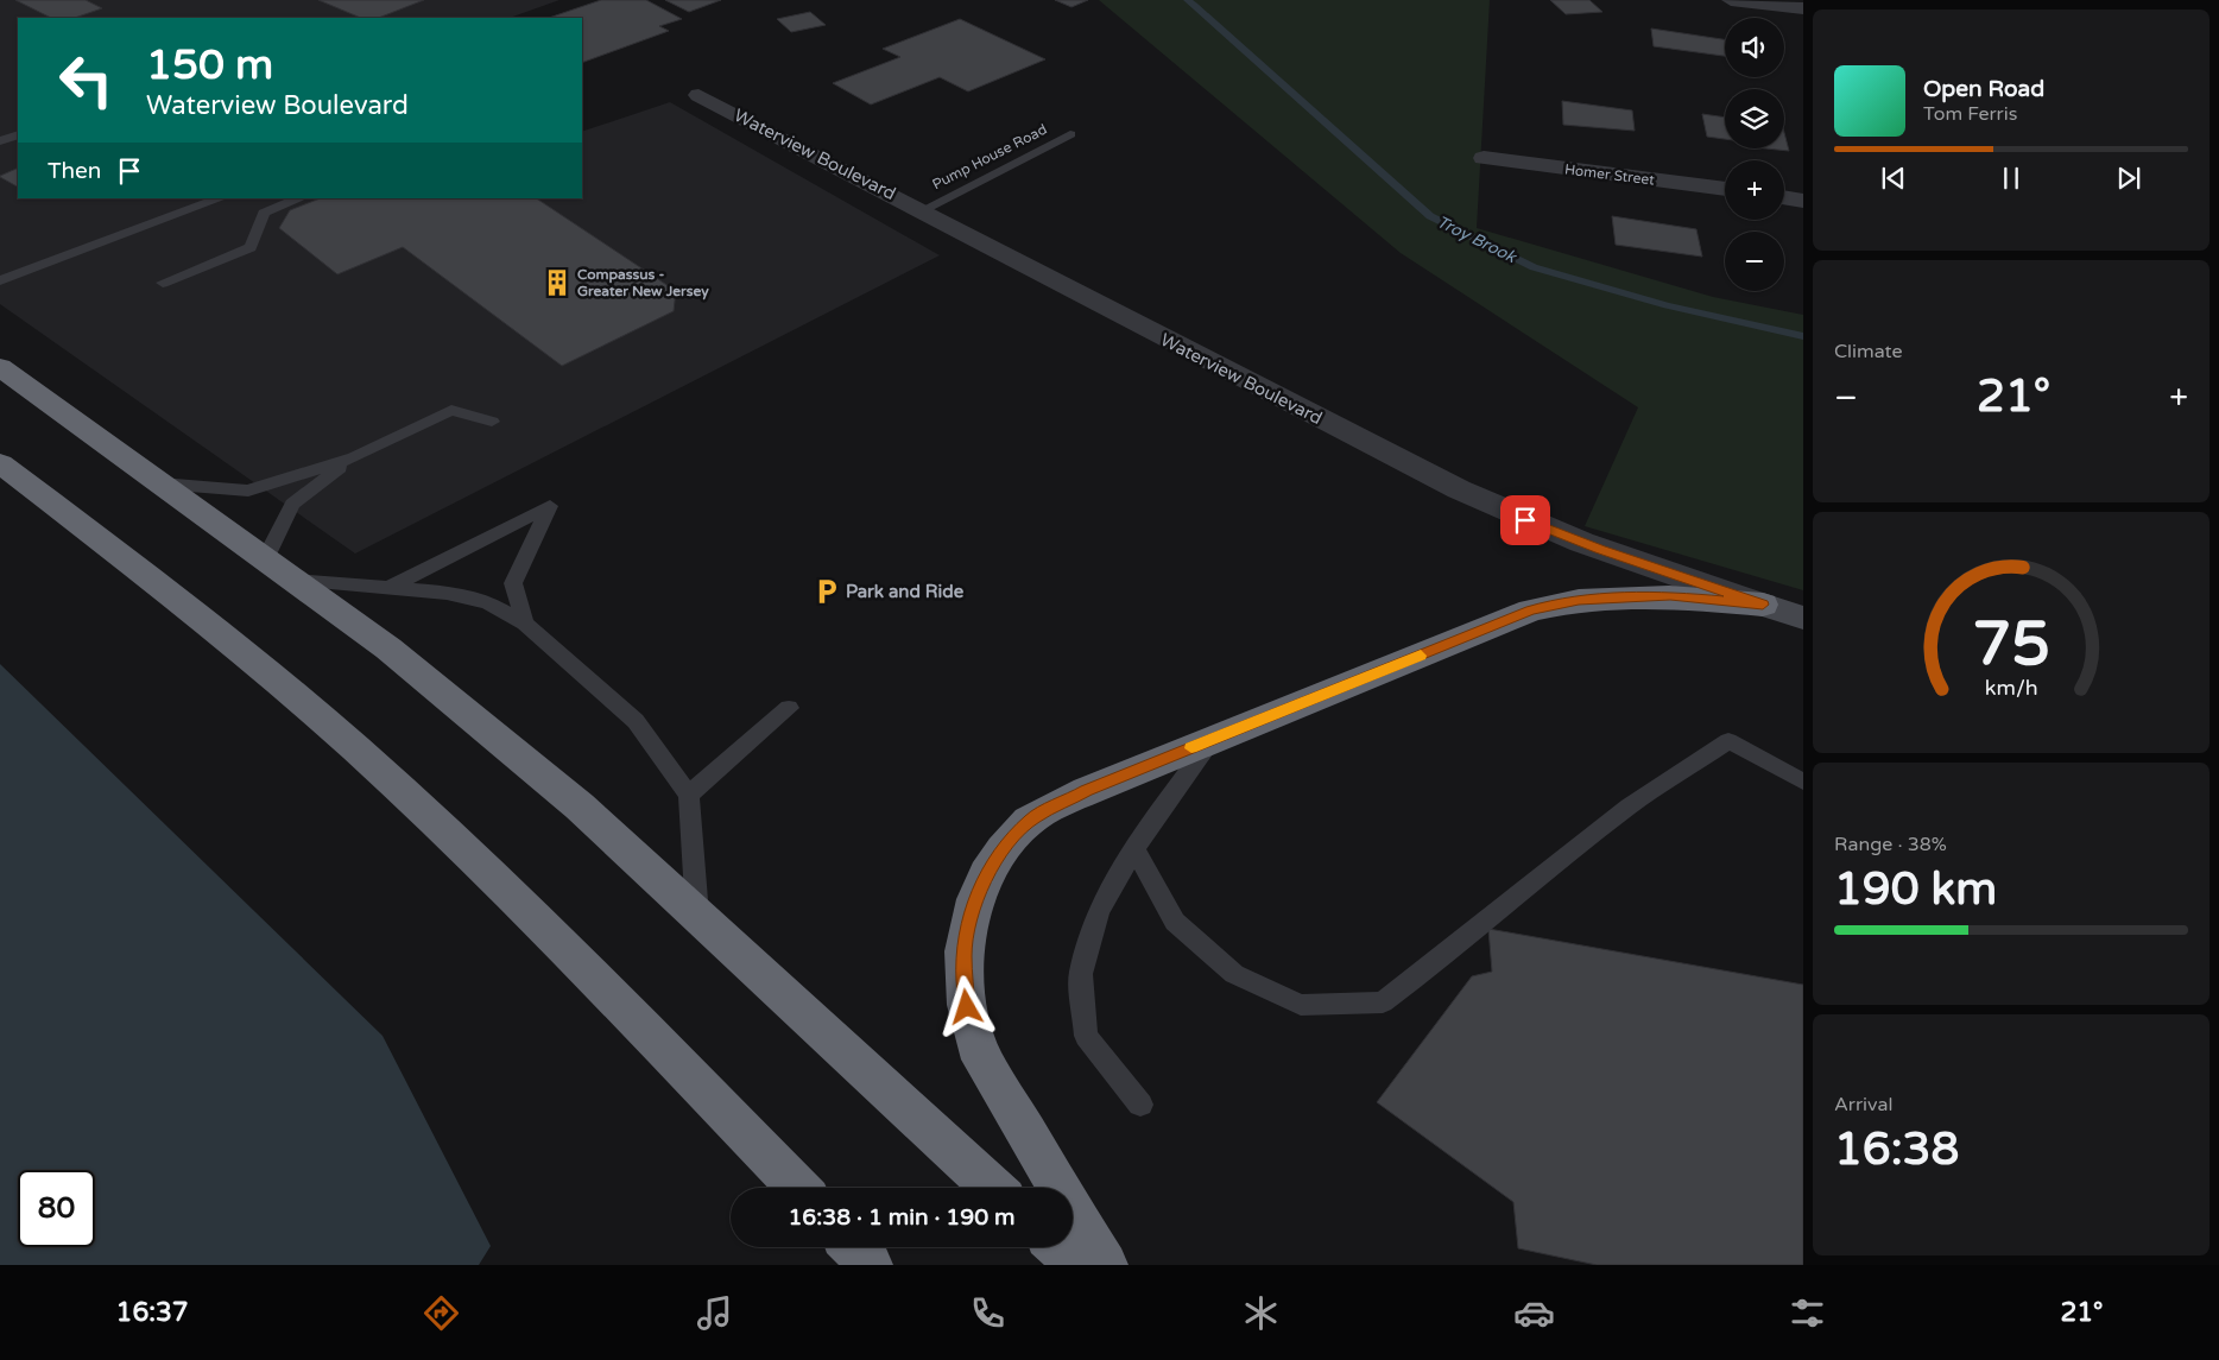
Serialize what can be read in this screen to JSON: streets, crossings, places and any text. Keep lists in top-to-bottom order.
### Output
{
  "streets": {
    "street": ["Waterview Boulevard", "Homer Street"],
    "lane": ["Pump House Road"]
  },
  "crossings": [
    ["Waterview Boulevard", "Pump House Road"]
  ],
  "water": ["Troy Brook"],
  "places": {
    "building": ["Compassus - Greater New Jersey"],
    "parking": ["Park and Ride"]
  },
  "page": {
    "map_buttons": ["+", "−"],
    "turn": ["150 m", "Waterview Boulevard"],
    "song": ["Open Road", "Tom Ferris"],
    "then": "Then",
    "tile": [
      "Climate",
      ["Range · 38%", "190 km"],
      ["Arrival", "16:38"]
    ],
    "heat": ["−", "21°", "+"],
    "limit": "80",
    "trip": "16:38 · 1 min · 190 m",
    "tabs": ["16:37", "21°"],
    "gauge": ["75", "km/h"]
  }
}
